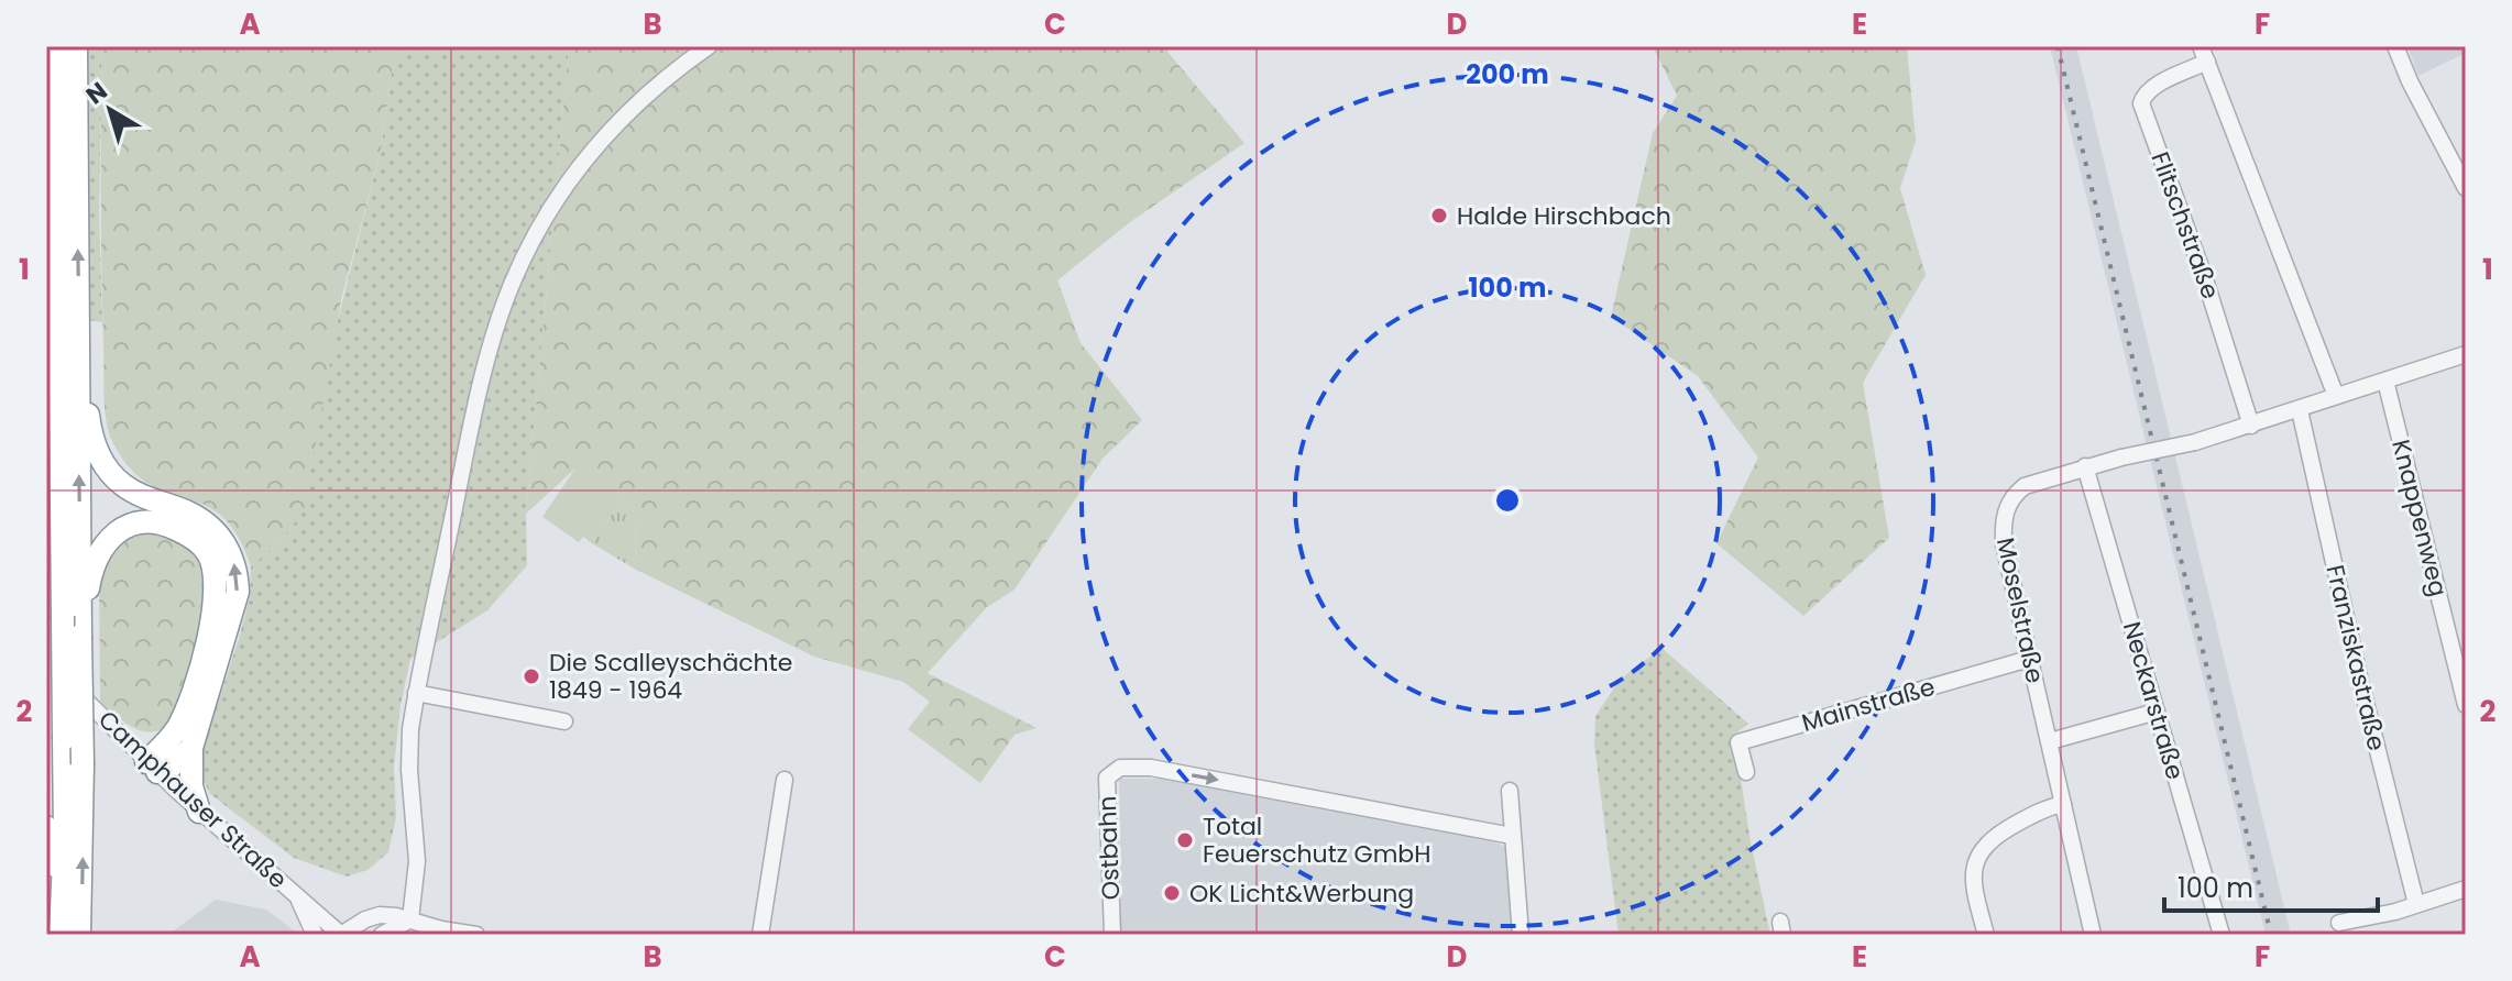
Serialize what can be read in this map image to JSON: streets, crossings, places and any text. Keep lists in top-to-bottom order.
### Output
{
  "streets": {
    "street": [
      "Flitschstraße",
      "Knappenweg",
      "Moselstraße",
      "Franziskastraße",
      "Neckarstraße",
      "Mainstraße",
      "Camphauser Straße",
      "Ostbahn"
    ]
  },
  "crossings": [
    ["Moselstraße", "Neckarstraße"],
    ["Moselstraße", "Mainstraße"]
  ],
  "places": [
    "Halde Hirschbach",
    "Die Scalleyschächte 1849 - 1964",
    "Total Feuerschutz GmbH",
    "OK Licht&Werbung"
  ],
  "scale_bar": "100 m",
  "north": "top left",
  "grid": {
    "columns": [
      "A",
      "B",
      "C",
      "D",
      "E",
      "F"
    ],
    "rows": ["1", "2"]
  },
  "rings": ["200 m", "100 m"]
}
